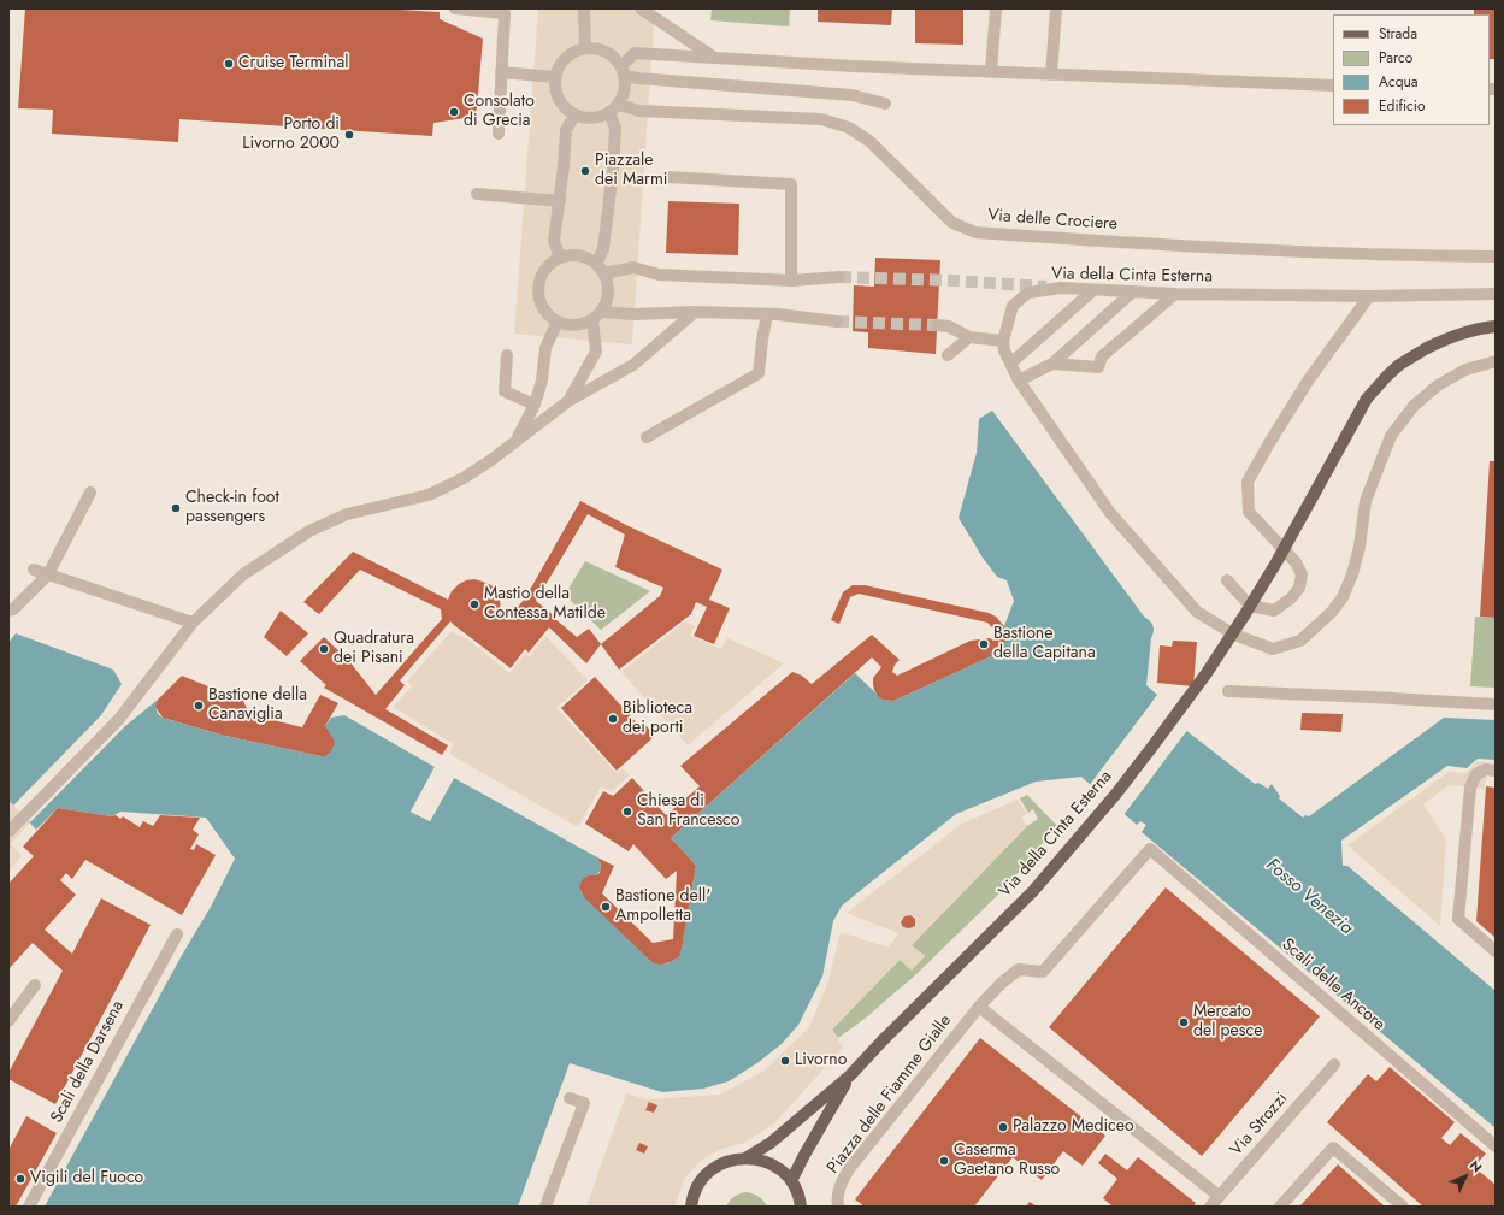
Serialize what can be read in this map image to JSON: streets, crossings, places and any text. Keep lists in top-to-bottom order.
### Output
{
  "streets": {
    "main road": ["Via della Cinta Esterna"],
    "street": [
      "Via delle Crociere",
      "Scali delle Ancore",
      "Scali della Darsena",
      "Piazza delle Fiamme Gialle",
      "Via Strozzi"
    ]
  },
  "crossings": [
    ["Scali delle Ancore", "Piazza delle Fiamme Gialle"]
  ],
  "water": ["Fosso Venezia"],
  "places": [
    "Cruise Terminal",
    "Consolato di Grecia",
    "Porto di Livorno 2000",
    "Piazzale dei Marmi",
    "Check-in foot passengers",
    "Mastio della Contessa Matilde",
    "Bastione della Capitana",
    "Quadratura dei Pisani",
    "Bastione della Canaviglia",
    "Biblioteca dei porti",
    "Chiesa di San Francesco",
    "Bastione dell' Ampolletta",
    "Mercato del pesce",
    "Livorno",
    "Palazzo Mediceo",
    "Caserma Gaetano Russo",
    "Vigili del Fuoco"
  ],
  "legend": [
    "Strada",
    "Parco",
    "Acqua",
    "Edificio"
  ],
  "north": "top right"
}
